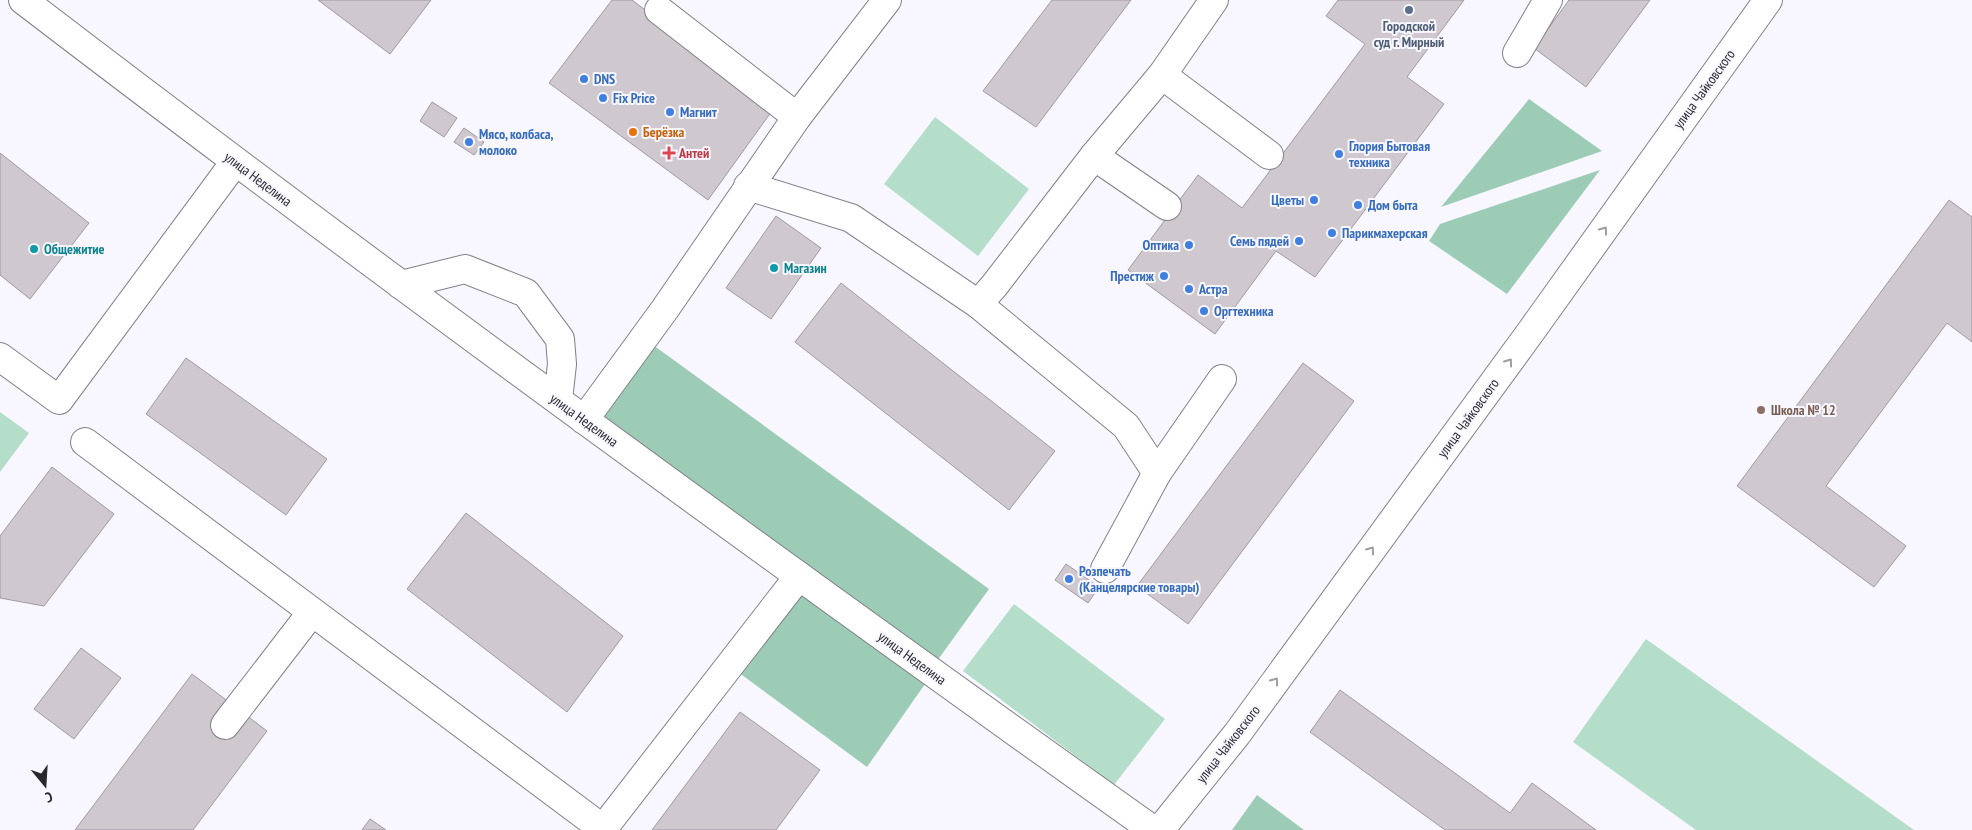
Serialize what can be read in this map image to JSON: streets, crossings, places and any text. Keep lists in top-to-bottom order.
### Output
{
  "streets": {
    "street": ["улица Чайковского", "улица Неделина"]
  },
  "one_way": ["улица Чайковского"],
  "places": {
    "other": [
      "Городской суд г. Мирный",
      "DNS",
      "Fix Price",
      "Магнит",
      "Берёзка",
      "Мясо, колбаса, молоко",
      "Глория Бытовая техника",
      "Цветы",
      "Дом быта",
      "Парикмахерская",
      "Семь пядей",
      "Оптика",
      "Общежитие",
      "Магазин",
      "Престиж",
      "Астра",
      "Оргтехника",
      "Школа № 12",
      "Розпечать (Канцелярские товары)"
    ],
    "health": ["Антей"]
  },
  "north": "bottom"
}
